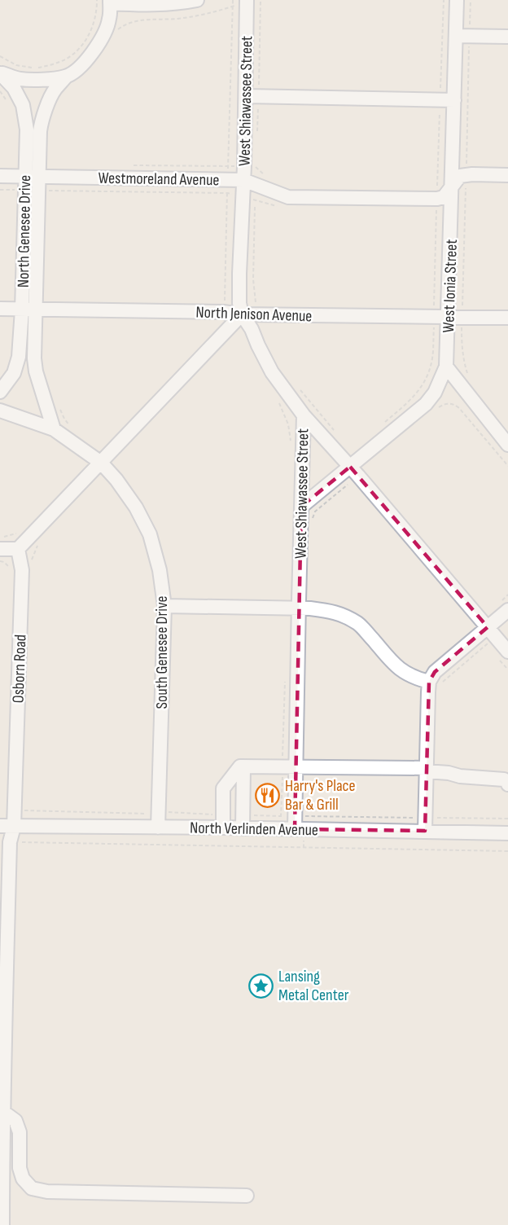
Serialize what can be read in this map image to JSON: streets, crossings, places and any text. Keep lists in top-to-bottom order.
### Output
{
  "streets": {
    "street": [
      "West Shiawassee Street",
      "Westmoreland Avenue",
      "North Genesee Drive",
      "West Ionia Street",
      "North Jenison Avenue",
      "South Genesee Drive",
      "Osborn Road",
      "North Verlinden Avenue"
    ]
  },
  "crossings": [
    ["West Shiawassee Street", "Westmoreland Avenue"],
    ["West Shiawassee Street", "West Ionia Street"],
    ["West Shiawassee Street", "North Jenison Avenue"],
    ["West Shiawassee Street", "North Verlinden Avenue"],
    ["Westmoreland Avenue", "North Genesee Drive"],
    ["North Genesee Drive", "North Jenison Avenue"],
    ["North Genesee Drive", "South Genesee Drive"],
    ["West Ionia Street", "North Jenison Avenue"],
    ["South Genesee Drive", "North Verlinden Avenue"],
    ["Osborn Road", "North Verlinden Avenue"]
  ],
  "places": {
    "restaurant": ["Harry's Place Bar & Grill"],
    "place": ["Lansing Metal Center"]
  }
}
